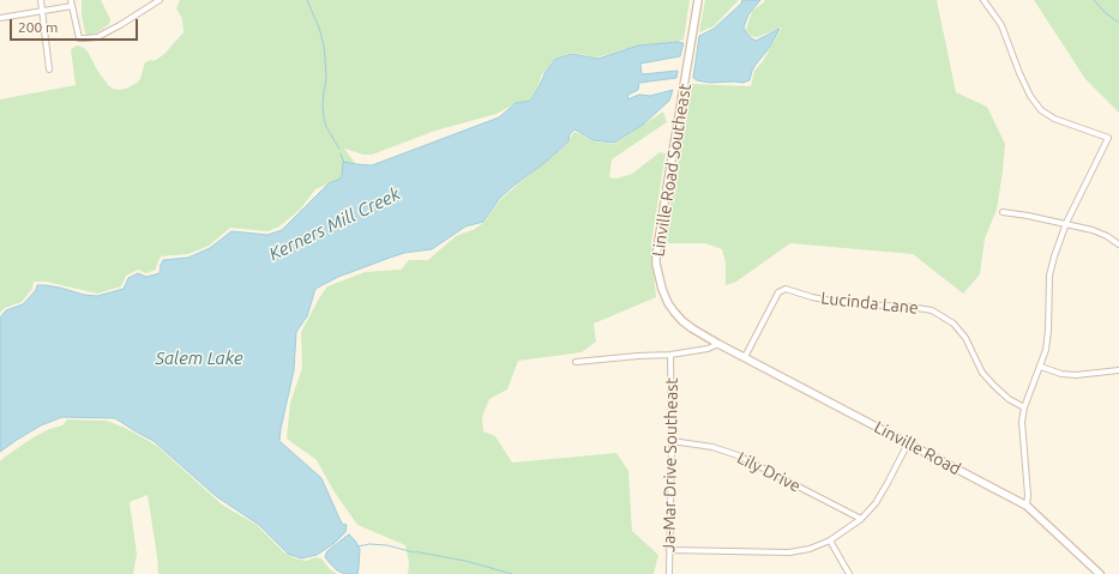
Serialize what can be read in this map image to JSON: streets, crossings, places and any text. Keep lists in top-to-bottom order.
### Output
{
  "streets": {
    "main road": ["Linville Road Southeast", "Linville Road"],
    "street": ["Lucinda Lane", "Ja-Mar Drive Southeast", "Lily Drive"]
  },
  "crossings": [
    ["Linville Road Southeast", "Linville Road"],
    ["Lucinda Lane", "Linville Road"],
    ["Ja-Mar Drive Southeast", "Lily Drive"]
  ],
  "water": ["Kerners Mill Creek", "Salem Lake"],
  "scale_bar": "200 m"
}
